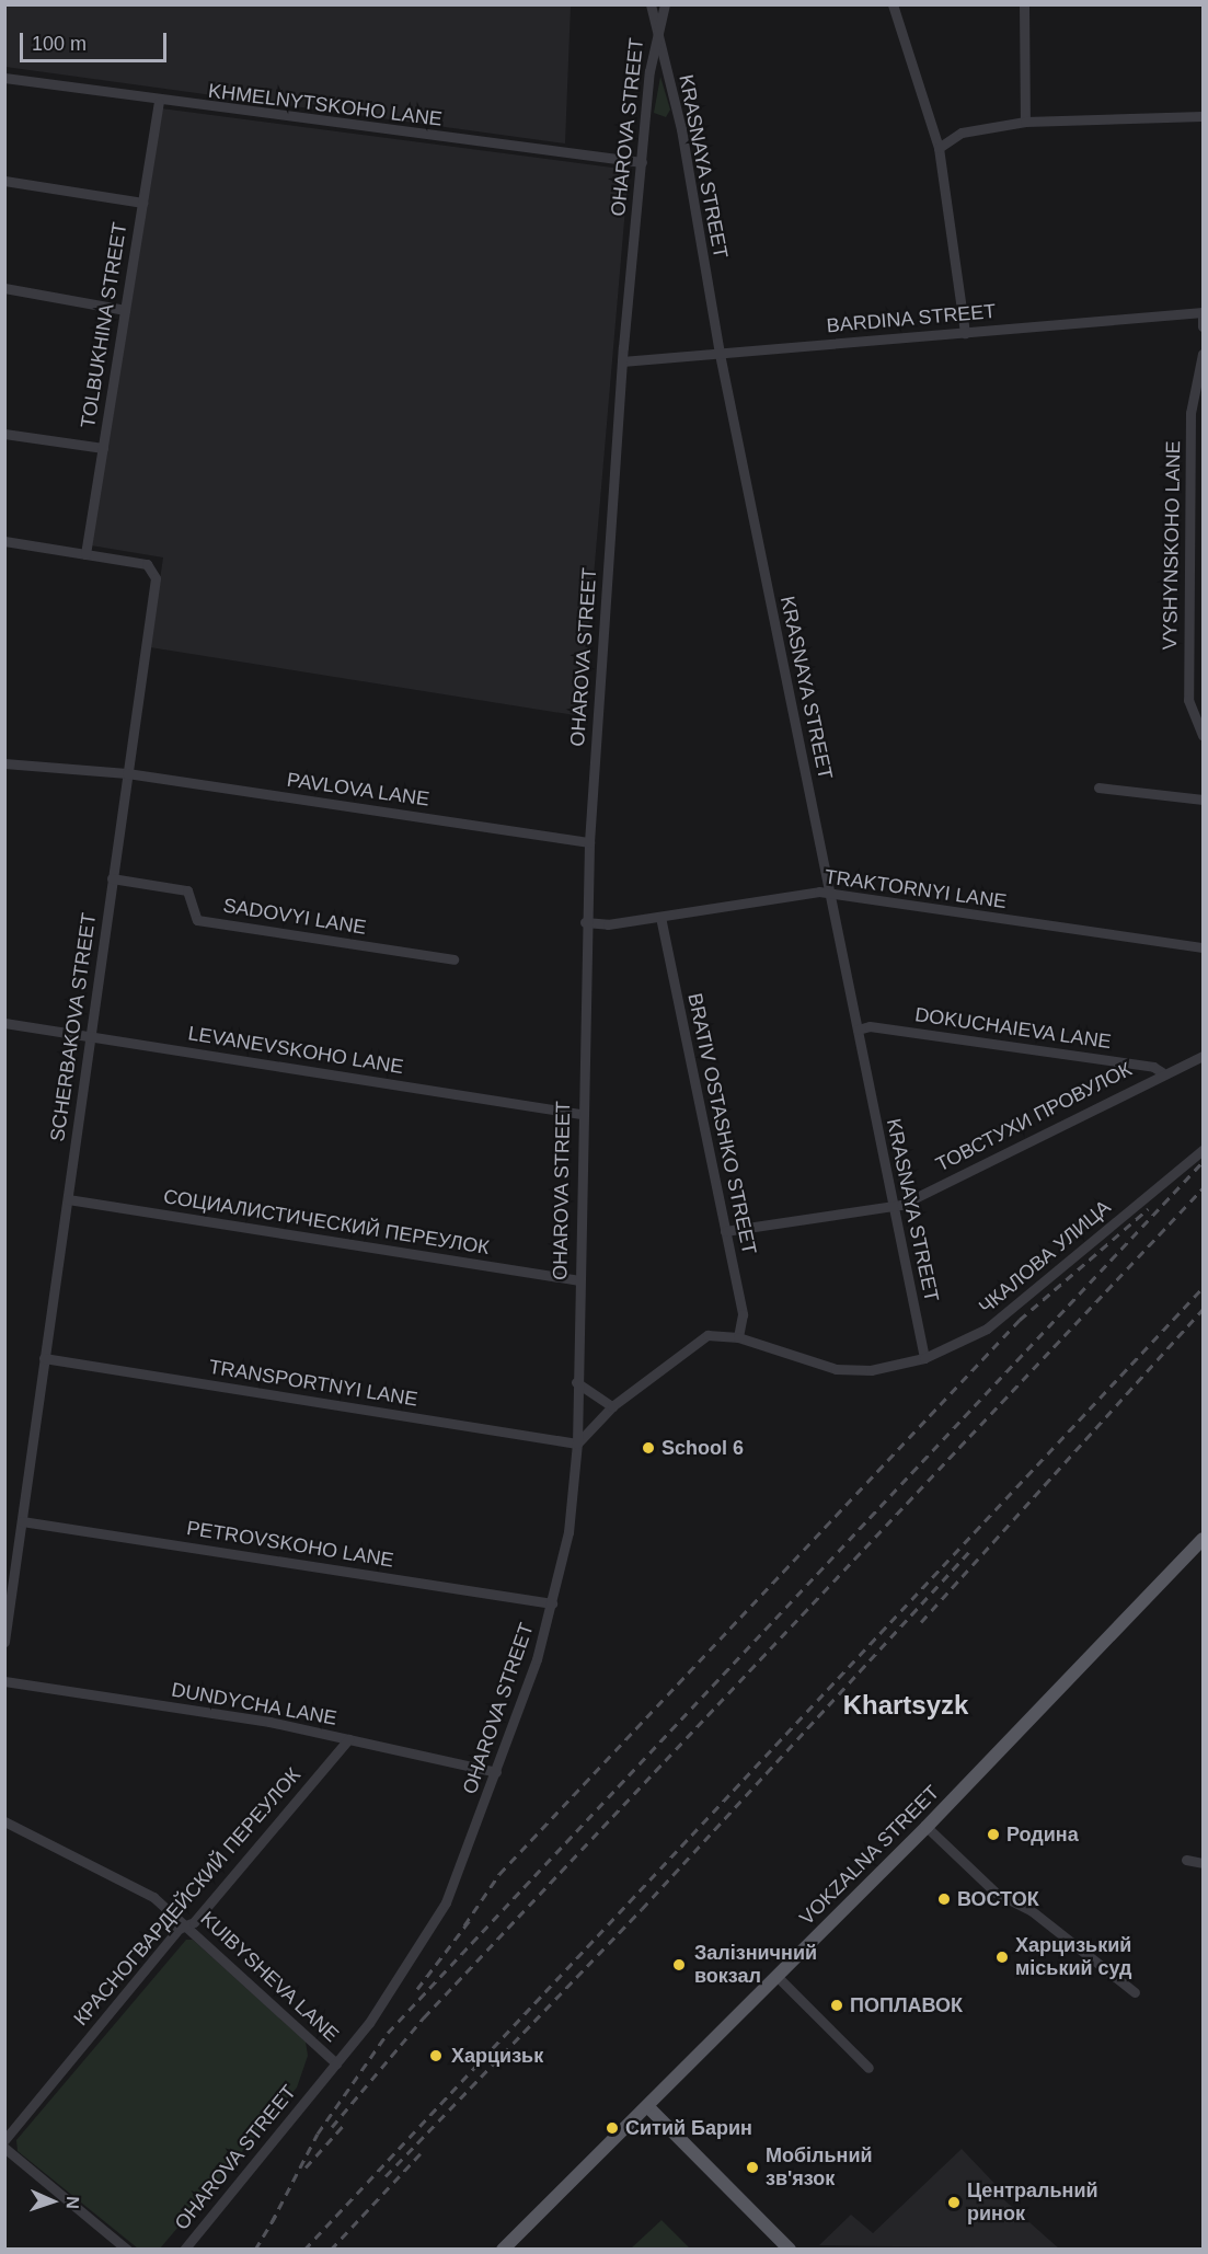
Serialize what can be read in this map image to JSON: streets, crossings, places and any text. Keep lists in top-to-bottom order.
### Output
{
  "streets": {
    "main road": ["VOKZALNA STREET"],
    "street": [
      "KHMELNYTSKOHO LANE",
      "OHAROVA STREET",
      "KRASNAYA STREET",
      "BARDINA STREET",
      "TOLBUKHINA STREET",
      "VYSHYNSKOHO LANE",
      "PAVLOVA LANE",
      "TRAKTORNYI LANE",
      "SADOVYI LANE",
      "SCHERBAKOVA STREET",
      "DOKUCHAIEVA LANE",
      "LEVANEVSKOHO LANE",
      "ТОВСТУХИ ПРОВУЛОК",
      "BRATIV OSTASHKO STREET",
      "СОЦИАЛИСТИЧЕСКИЙ ПЕРЕУЛОК",
      "ЧКАЛОВА УЛИЦА",
      "TRANSPORTNYI LANE",
      "PETROVSKOHO LANE",
      "DUNDYCHA LANE",
      "КРАСНОГВАРДЕЙСКИЙ ПЕРЕУЛОК",
      "KUIBYSHEVA LANE"
    ]
  },
  "crossings": [
    ["KHMELNYTSKOHO LANE", "OHAROVA STREET"],
    ["KHMELNYTSKOHO LANE", "TOLBUKHINA STREET"],
    ["OHAROVA STREET", "KRASNAYA STREET"],
    ["OHAROVA STREET", "BARDINA STREET"],
    ["OHAROVA STREET", "PAVLOVA LANE"],
    ["OHAROVA STREET", "TRAKTORNYI LANE"],
    ["OHAROVA STREET", "LEVANEVSKOHO LANE"],
    ["OHAROVA STREET", "СОЦИАЛИСТИЧЕСКИЙ ПЕРЕУЛОК"],
    ["OHAROVA STREET", "ЧКАЛОВА УЛИЦА"],
    ["OHAROVA STREET", "TRANSPORTNYI LANE"],
    ["OHAROVA STREET", "PETROVSKOHO LANE"],
    ["OHAROVA STREET", "DUNDYCHA LANE"],
    ["OHAROVA STREET", "KUIBYSHEVA LANE"],
    ["KRASNAYA STREET", "BARDINA STREET"],
    ["KRASNAYA STREET", "TRAKTORNYI LANE"],
    ["KRASNAYA STREET", "DOKUCHAIEVA LANE"],
    ["KRASNAYA STREET", "ТОВСТУХИ ПРОВУЛОК"],
    ["KRASNAYA STREET", "ЧКАЛОВА УЛИЦА"],
    ["TOLBUKHINA STREET", "SCHERBAKOVA STREET"],
    ["PAVLOVA LANE", "SCHERBAKOVA STREET"],
    ["TRAKTORNYI LANE", "BRATIV OSTASHKO STREET"],
    ["SADOVYI LANE", "SCHERBAKOVA STREET"],
    ["SCHERBAKOVA STREET", "LEVANEVSKOHO LANE"],
    ["SCHERBAKOVA STREET", "СОЦИАЛИСТИЧЕСКИЙ ПЕРЕУЛОК"],
    ["SCHERBAKOVA STREET", "TRANSPORTNYI LANE"],
    ["SCHERBAKOVA STREET", "PETROVSKOHO LANE"],
    ["DOKUCHAIEVA LANE", "ТОВСТУХИ ПРОВУЛОК"],
    ["ТОВСТУХИ ПРОВУЛОК", "BRATIV OSTASHKO STREET"],
    ["BRATIV OSTASHKO STREET", "ЧКАЛОВА УЛИЦА"],
    ["ЧКАЛОВА УЛИЦА", "TRANSPORTNYI LANE"],
    ["DUNDYCHA LANE", "КРАСНОГВАРДЕЙСКИЙ ПЕРЕУЛОК"],
    ["КРАСНОГВАРДЕЙСКИЙ ПЕРЕУЛОК", "KUIBYSHEVA LANE"]
  ],
  "districts": ["Khartsyzk"],
  "places": [
    "School 6",
    "Родина",
    "ВОСТОК",
    "Харцизький міський суд",
    "Залізничний вокзал",
    "ПОПЛАВОК",
    "Харцизьк",
    "Ситий Барин",
    "Мобільний зв'язок",
    "Центральний ринок"
  ],
  "scale_bar": "100 m",
  "north": "right"
}
